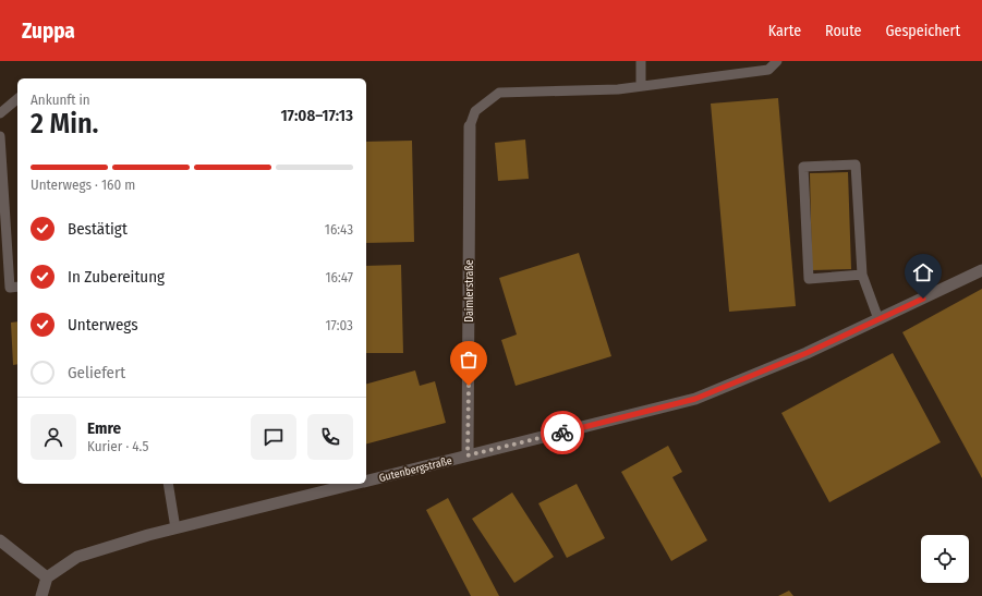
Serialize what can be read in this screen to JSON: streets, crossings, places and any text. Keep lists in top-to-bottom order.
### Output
{
  "streets": {
    "street": ["Daimlerstraße", "Gutenbergstraße"]
  },
  "crossings": [
    ["Daimlerstraße", "Gutenbergstraße"]
  ],
  "page": {
    "header": "Zuppa",
    "nav": ["Karte", "Route", "Gespeichert"],
    "heading": ["2 Min.", "Ankunft in", "17:08–17:13"],
    "panel": ["Emre", "Kurier · 4.5"],
    "bar": "Unterwegs · 160 m",
    "list": [
      ["Bestätigt", "16:43"],
      ["In Zubereitung", "16:47"],
      ["Unterwegs", "17:03"],
      "Geliefert"
    ]
  }
}
